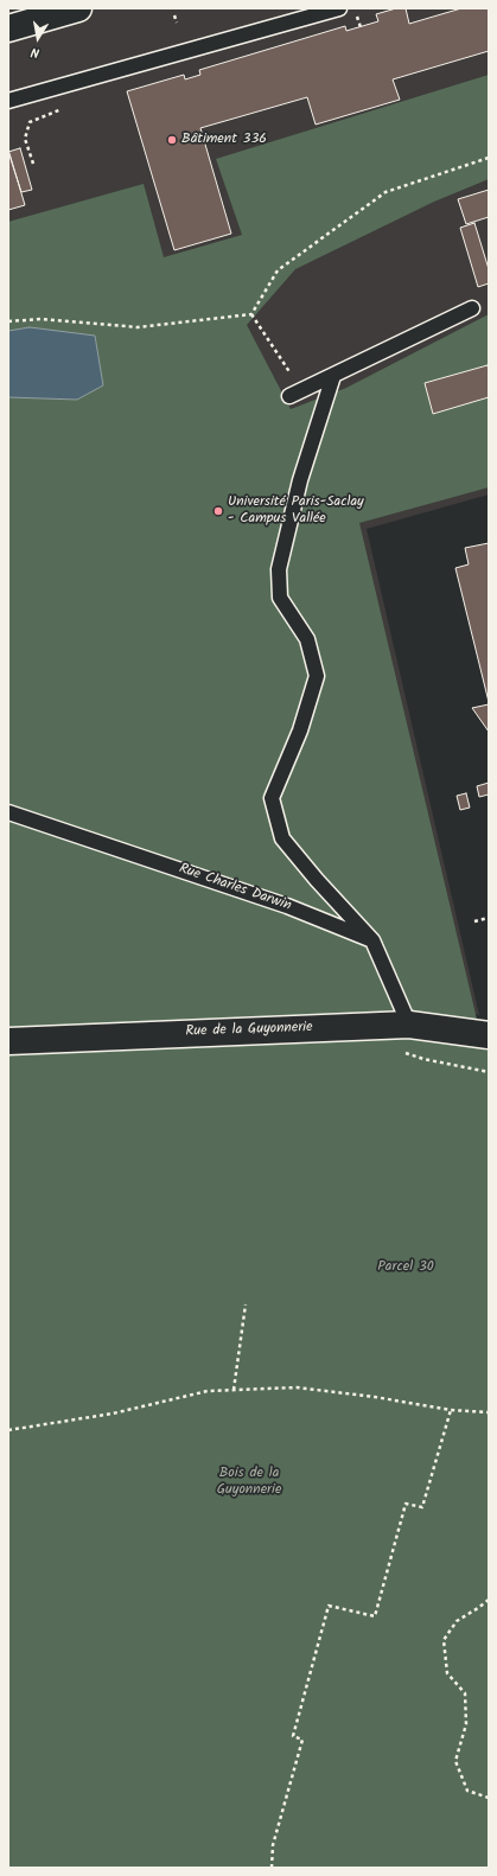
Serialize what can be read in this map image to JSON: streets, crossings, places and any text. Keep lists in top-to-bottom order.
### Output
{
  "streets": {
    "street": ["Rue de la Guyonnerie"],
    "lane": ["Rue Charles Darwin"]
  },
  "parks": ["Parcel 30", "Bois de la Guyonnerie"],
  "places": ["Bâtiment 336", "Université Paris-Saclay - Campus Vallée"],
  "north": "bottom"
}
